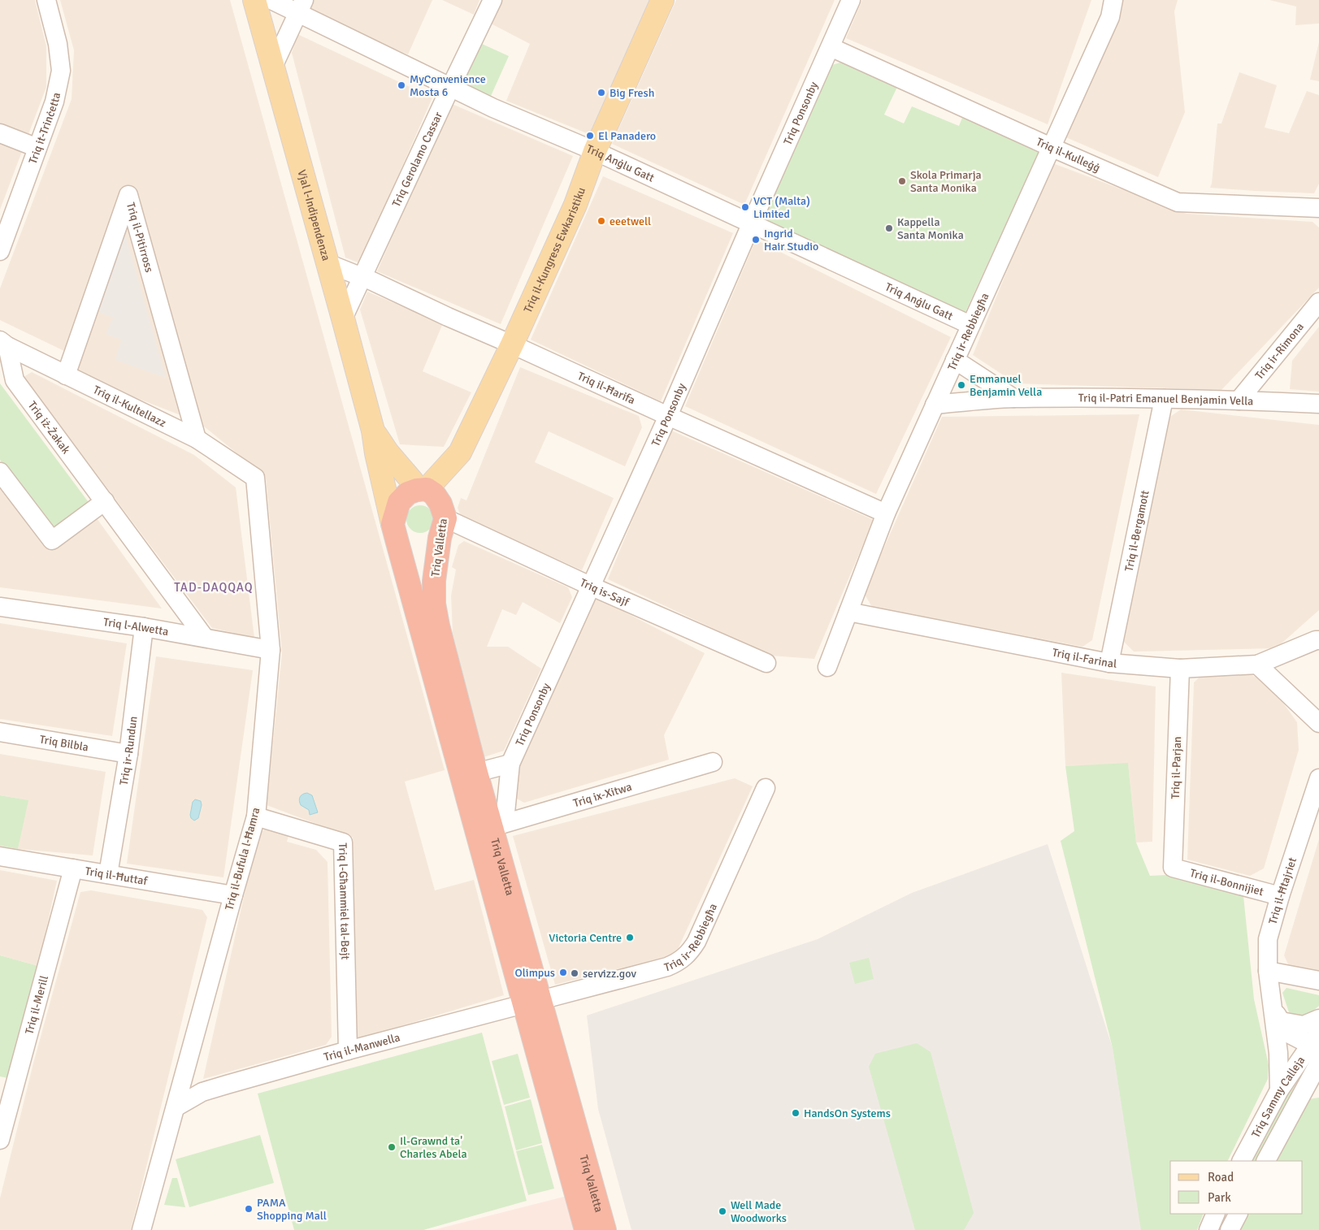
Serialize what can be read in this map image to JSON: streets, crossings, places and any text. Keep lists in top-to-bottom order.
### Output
{
  "streets": {
    "highway": ["Triq Valletta"],
    "main road": ["Vjal l-Indipendenza", "Triq il-Kungress Ewkaristiku"],
    "street": [
      "Triq Ponsonby",
      "Triq it-Trinċetta",
      "Triq il-Kulleġġ",
      "Triq Gerolamo Cassar",
      "Triq Anġlu Gatt",
      "Triq il-Pitirross",
      "Triq ir-Rebbiegħa",
      "Triq ir-Rimona",
      "Triq il-Ħarifa",
      "Triq il-Patri Emanuel Benjamin Vella",
      "Triq il-Kultellazz",
      "Triq iż-Żakak",
      "Triq il-Bergamott",
      "Triq is-Sajf",
      "Triq l-Alwetta",
      "Triq il-Farinal",
      "Triq Bilbla",
      "Triq ir-Rundun",
      "Triq il-Parjan",
      "Triq ix-Xitwa",
      "Triq il-Bufula l-Ħamra",
      "Triq il-Ħuttaf",
      "Triq il-Bonnijiet",
      "Triq il-Ħtajriet",
      "Triq l-Għammiel tal-Bejt",
      "Triq il-Merill",
      "Triq il-Manwella",
      "Triq Sammy Calleja"
    ]
  },
  "crossings": [
    ["Triq Ponsonby", "Triq il-Kulleġġ"],
    ["Triq Ponsonby", "Triq Anġlu Gatt"],
    ["Triq Ponsonby", "Triq il-Ħarifa"],
    ["Triq Ponsonby", "Triq Valletta"],
    ["Triq Ponsonby", "Triq is-Sajf"],
    ["Triq Ponsonby", "Triq ix-Xitwa"],
    ["Triq il-Kulleġġ", "Triq ir-Rebbiegħa"],
    ["Triq Gerolamo Cassar", "Triq Anġlu Gatt"],
    ["Triq Gerolamo Cassar", "Vjal l-Indipendenza"],
    ["Triq Gerolamo Cassar", "Triq il-Ħarifa"],
    ["Triq Anġlu Gatt", "Triq il-Kungress Ewkaristiku"],
    ["Triq Anġlu Gatt", "Triq ir-Rebbiegħa"],
    ["Vjal l-Indipendenza", "Triq il-Kungress Ewkaristiku"],
    ["Vjal l-Indipendenza", "Triq il-Ħarifa"],
    ["Vjal l-Indipendenza", "Triq Valletta"],
    ["Triq il-Pitirross", "Triq il-Kultellazz"],
    ["Triq il-Kungress Ewkaristiku", "Triq il-Ħarifa"],
    ["Triq il-Kungress Ewkaristiku", "Triq Valletta"],
    ["Triq ir-Rebbiegħa", "Triq il-Ħarifa"],
    ["Triq ir-Rebbiegħa", "Triq il-Patri Emanuel Benjamin Vella"],
    ["Triq ir-Rebbiegħa", "Triq Valletta"],
    ["Triq ir-Rebbiegħa", "Triq il-Farinal"],
    ["Triq ir-Rebbiegħa", "Triq il-Manwella"],
    ["Triq ir-Rimona", "Triq il-Patri Emanuel Benjamin Vella"],
    ["Triq il-Patri Emanuel Benjamin Vella", "Triq il-Bergamott"],
    ["Triq il-Kultellazz", "Triq iż-Żakak"],
    ["Triq il-Kultellazz", "Triq il-Bufula l-Ħamra"],
    ["Triq iż-Żakak", "Triq l-Alwetta"],
    ["Triq il-Bergamott", "Triq il-Farinal"],
    ["Triq Valletta", "Triq is-Sajf"],
    ["Triq Valletta", "Triq ix-Xitwa"],
    ["Triq Valletta", "Triq il-Manwella"],
    ["Triq l-Alwetta", "Triq ir-Rundun"],
    ["Triq l-Alwetta", "Triq il-Bufula l-Ħamra"],
    ["Triq il-Farinal", "Triq il-Parjan"],
    ["Triq Bilbla", "Triq ir-Rundun"],
    ["Triq ir-Rundun", "Triq il-Ħuttaf"],
    ["Triq il-Parjan", "Triq il-Bonnijiet"],
    ["Triq il-Bufula l-Ħamra", "Triq il-Ħuttaf"],
    ["Triq il-Bufula l-Ħamra", "Triq l-Għammiel tal-Bejt"],
    ["Triq il-Bufula l-Ħamra", "Triq il-Manwella"],
    ["Triq il-Ħuttaf", "Triq il-Merill"],
    ["Triq il-Bonnijiet", "Triq il-Ħtajriet"],
    ["Triq il-Ħtajriet", "Triq Sammy Calleja"],
    ["Triq l-Għammiel tal-Bejt", "Triq il-Manwella"]
  ],
  "districts": ["TAD-DAQQAQ"],
  "places": [
    "MyConvenience Mosta 6",
    "Big Fresh",
    "El Panadero",
    "Skola Primarja Santa Monika",
    "VCT (Malta) Limited",
    "eeetwell",
    "Kappella Santa Monika",
    "Ingrid Hair Studio",
    "Emmanuel Benjamin Vella",
    "Victoria Centre",
    "Olimpus",
    "servizz.gov",
    "HandsOn Systems",
    "Il-Grawnd ta' Charles Abela",
    "PAMA Shopping Mall",
    "Well Made Woodworks"
  ],
  "legend": ["Road", "Park"]
}
